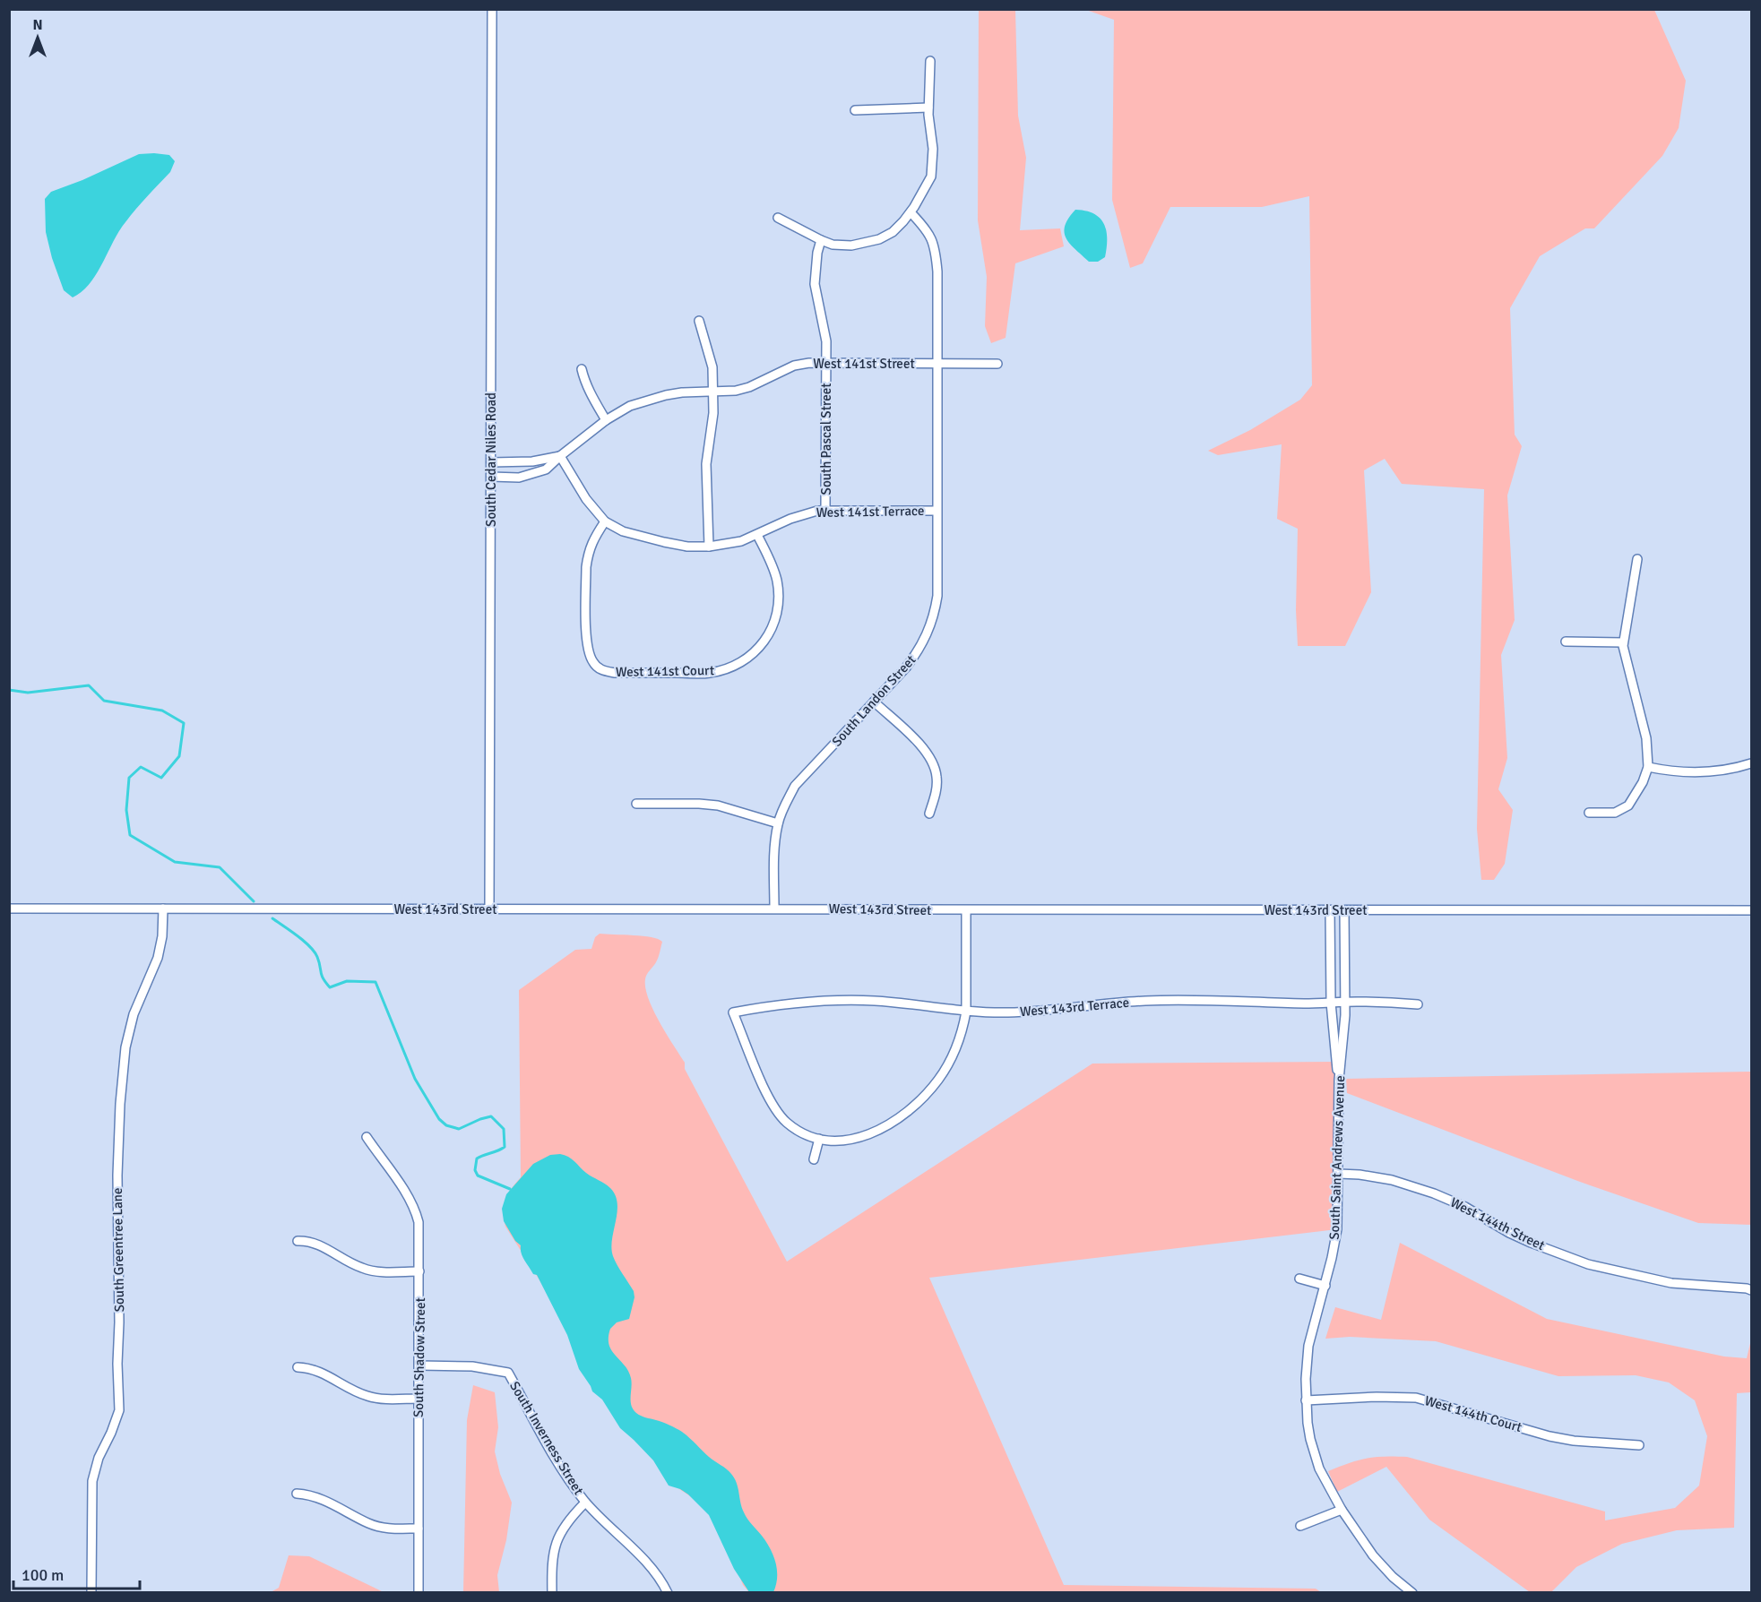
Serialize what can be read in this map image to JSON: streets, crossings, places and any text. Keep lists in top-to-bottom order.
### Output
{
  "streets": {
    "street": [
      "West 141st Street",
      "South Pascal Street",
      "South Cedar Niles Road",
      "West 141st Terrace",
      "West 141st Court",
      "South Landon Street",
      "West 143rd Street",
      "West 143rd Terrace",
      "South Saint Andrews Avenue",
      "West 144th Street",
      "South Greentree Lane",
      "South Shadow Street",
      "West 144th Court",
      "South Inverness Street"
    ]
  },
  "crossings": [
    ["West 141st Street", "South Pascal Street"],
    ["West 141st Street", "South Cedar Niles Road"],
    ["West 141st Street", "West 141st Terrace"],
    ["West 141st Street", "South Landon Street"],
    ["South Pascal Street", "West 141st Terrace"],
    ["South Cedar Niles Road", "West 143rd Street"],
    ["West 141st Terrace", "West 141st Court"],
    ["West 141st Terrace", "South Landon Street"],
    ["South Landon Street", "West 143rd Street"],
    ["West 143rd Street", "South Saint Andrews Avenue"],
    ["West 143rd Street", "South Greentree Lane"],
    ["West 143rd Terrace", "South Saint Andrews Avenue"],
    ["South Saint Andrews Avenue", "West 144th Street"],
    ["South Saint Andrews Avenue", "West 144th Court"],
    ["South Shadow Street", "South Inverness Street"]
  ],
  "scale_bar": "100 m",
  "north": "top"
}
